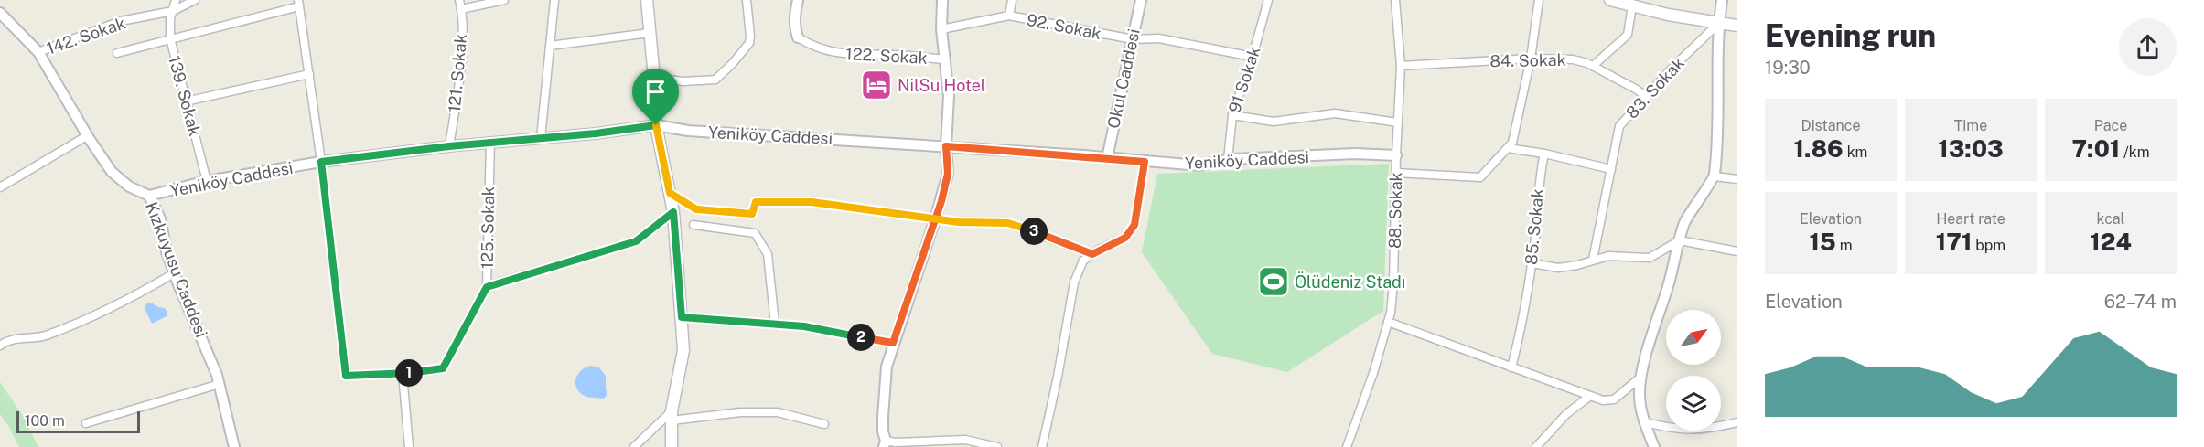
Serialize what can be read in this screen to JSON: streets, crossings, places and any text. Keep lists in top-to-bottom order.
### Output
{
  "streets": {
    "street": [
      "92. Sokak",
      "142. Sokak",
      "122. Sokak",
      "84. Sokak",
      "121. Sokak",
      "Okul Caddesi",
      "91 Sokak",
      "83. Sokak",
      "139. Sokak",
      "Yeniköy Caddesi",
      "88. Sokak",
      "85. Sokak",
      "125. Sokak",
      "Kızkuyusu Caddesi"
    ]
  },
  "crossings": [
    ["92. Sokak", "Okul Caddesi"],
    ["92. Sokak", "91 Sokak"],
    ["142. Sokak", "139. Sokak"],
    ["142. Sokak", "Kızkuyusu Caddesi"],
    ["84. Sokak", "83. Sokak"],
    ["84. Sokak", "88. Sokak"],
    ["121. Sokak", "Yeniköy Caddesi"],
    ["Okul Caddesi", "Yeniköy Caddesi"],
    ["91 Sokak", "Yeniköy Caddesi"],
    ["139. Sokak", "Yeniköy Caddesi"],
    ["Yeniköy Caddesi", "88. Sokak"],
    ["Yeniköy Caddesi", "125. Sokak"],
    ["Yeniköy Caddesi", "Kızkuyusu Caddesi"]
  ],
  "places": {
    "hotel": ["NilSu Hotel"],
    "sports": ["Ölüdeniz Stadı"]
  },
  "scale_bar": "100 m",
  "north": "top right",
  "page": {
    "heading": ["Evening run", "19:30"],
    "stats": [
      ["Distance", "1.86 km"],
      ["Time", "13:03"],
      ["Pace", "7:01 /km"],
      ["Elevation", "15 m"],
      ["Heart rate", "171 bpm"],
      ["kcal", "124"]
    ],
    "pins": ["3", "2", "1"],
    "chart": ["Elevation", "62–74 m"],
    "scale": "100 m"
  }
}
